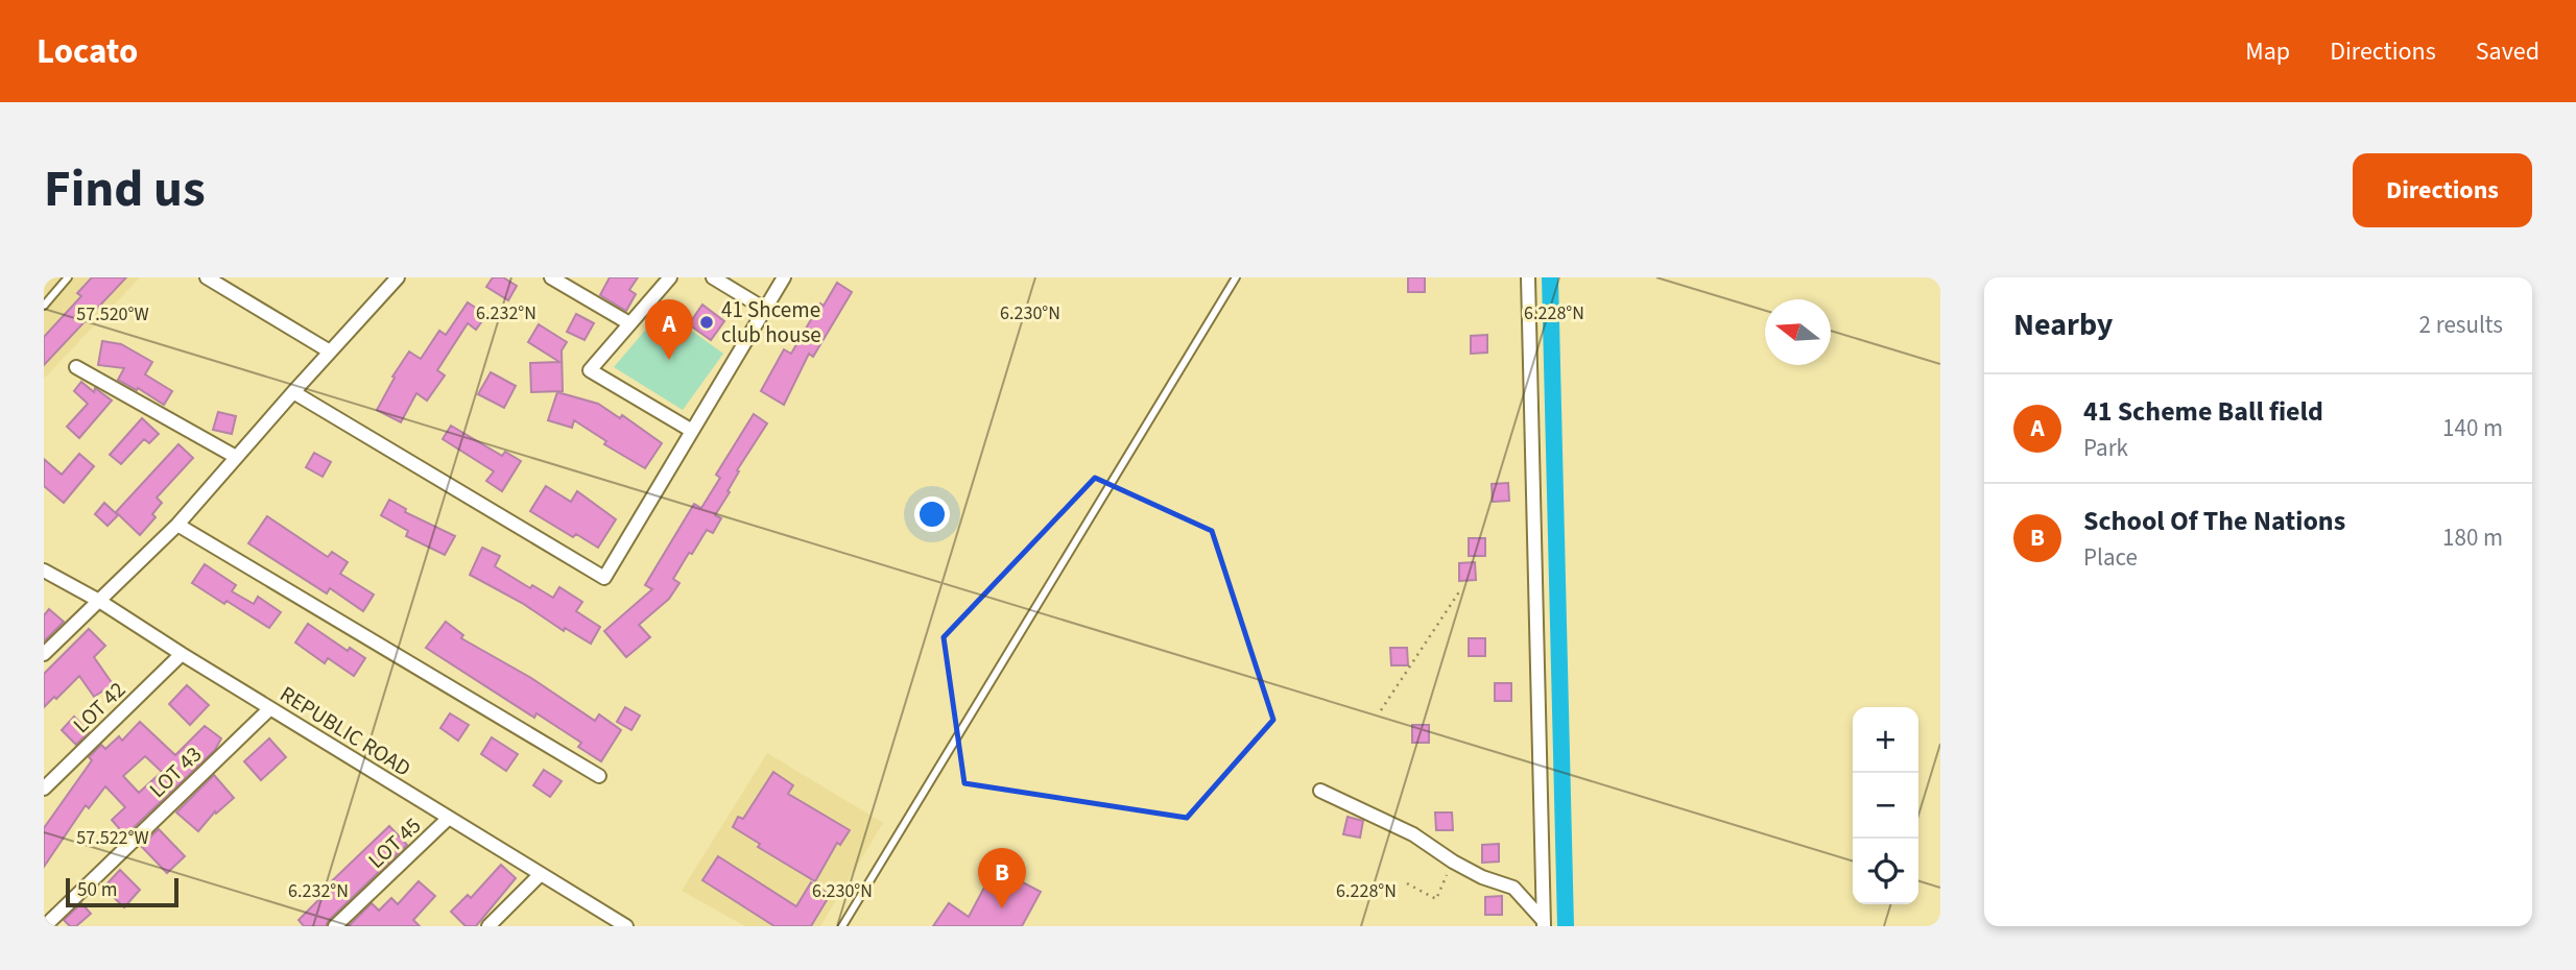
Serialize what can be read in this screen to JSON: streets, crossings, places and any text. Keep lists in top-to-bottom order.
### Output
{
  "streets": {
    "street": [
      "LOT 42",
      "REPUBLIC ROAD",
      "LOT 43",
      "LOT 45"
    ]
  },
  "crossings": [
    ["LOT 42", "REPUBLIC ROAD"],
    ["REPUBLIC ROAD", "LOT 43"],
    ["REPUBLIC ROAD", "LOT 45"]
  ],
  "places": ["41 Shceme club house"],
  "scale_bar": "50 m",
  "north": "left",
  "page": {
    "header": "Locato",
    "nav": ["Map", "Directions", "Saved"],
    "title": "Find us",
    "buttons": "Directions",
    "heading": ["Nearby", "2 results"],
    "pins": ["A", "B"],
    "list": [
      {
        "mark": "A",
        "name": "41 Scheme Ball field",
        "note": "Park",
        "value": "140 m"
      },
      {
        "mark": "B",
        "name": "School Of The Nations",
        "note": "Place",
        "value": "180 m"
      }
    ],
    "map_buttons": ["+", "−"],
    "scale": "50 m"
  },
  "coordinates": [
    "6.232°N",
    "6.230°N",
    "6.228°N",
    "57.520°W",
    "57.522°W"
  ]
}
